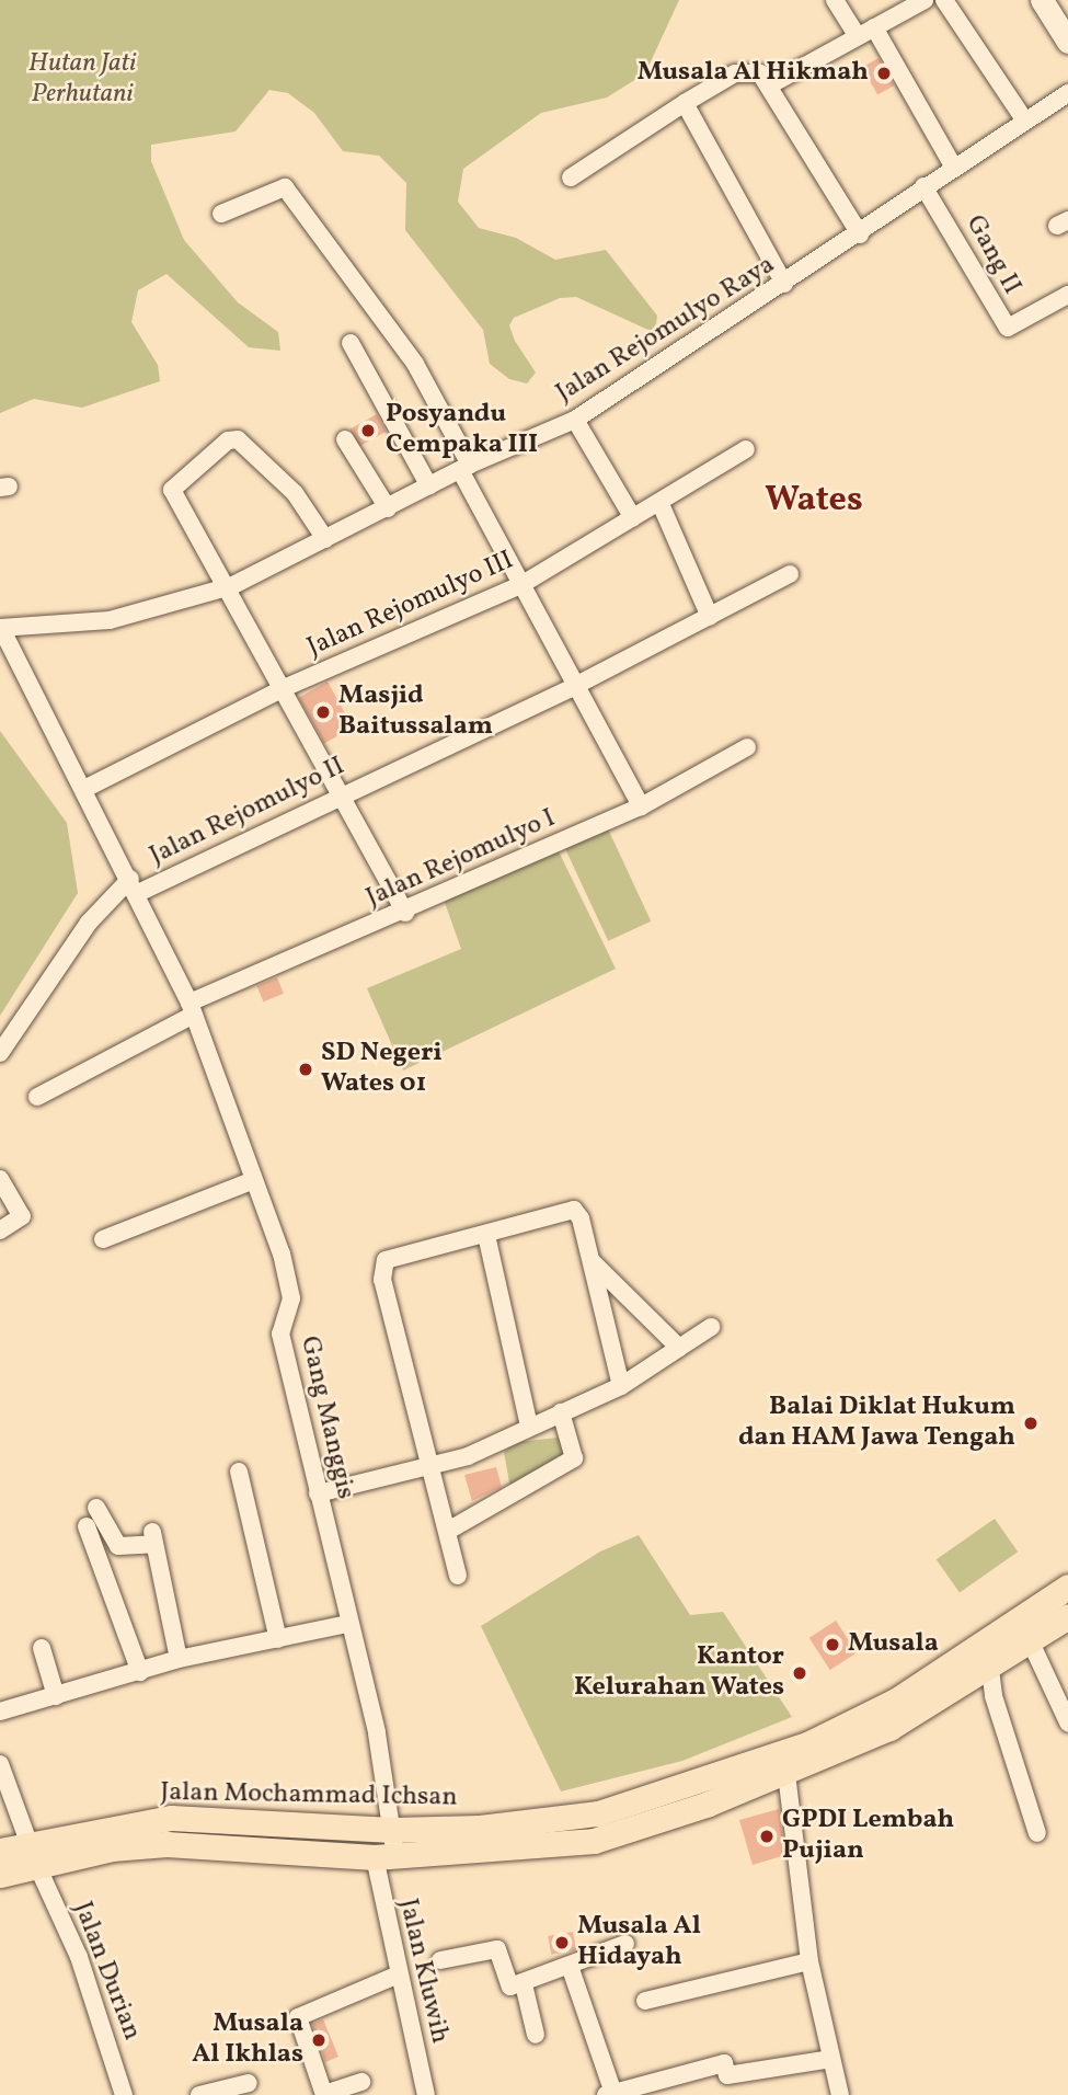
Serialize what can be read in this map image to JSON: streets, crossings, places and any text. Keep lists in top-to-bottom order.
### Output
{
  "streets": {
    "main road": ["Jalan Mochammad Ichsan"],
    "street": [
      "Gang II",
      "Jalan Rejomulyo Raya",
      "Jalan Rejomulyo III",
      "Jalan Rejomulyo II",
      "Jalan Rejomulyo I",
      "Gang Manggis",
      "Jalan Durian",
      "Jalan Kluwih"
    ]
  },
  "crossings": [
    ["Gang II", "Jalan Rejomulyo Raya"],
    ["Jalan Rejomulyo Raya", "Gang Manggis"],
    ["Jalan Rejomulyo III", "Gang Manggis"],
    ["Jalan Rejomulyo II", "Gang Manggis"],
    ["Jalan Rejomulyo I", "Gang Manggis"],
    ["Gang Manggis", "Jalan Mochammad Ichsan"],
    ["Jalan Mochammad Ichsan", "Jalan Durian"],
    ["Jalan Mochammad Ichsan", "Jalan Kluwih"]
  ],
  "districts": ["Wates"],
  "parks": ["Hutan Jati Perhutani"],
  "places": [
    "Musala Al Hikmah",
    "Posyandu Cempaka III",
    "Masjid Baitussalam",
    "SD Negeri Wates 01",
    "Balai Diklat Hukum dan HAM Jawa Tengah",
    "Musala",
    "Kantor Kelurahan Wates",
    "GPDI Lembah Pujian",
    "Musala Al Hidayah",
    "Musala Al Ikhlas"
  ]
}
